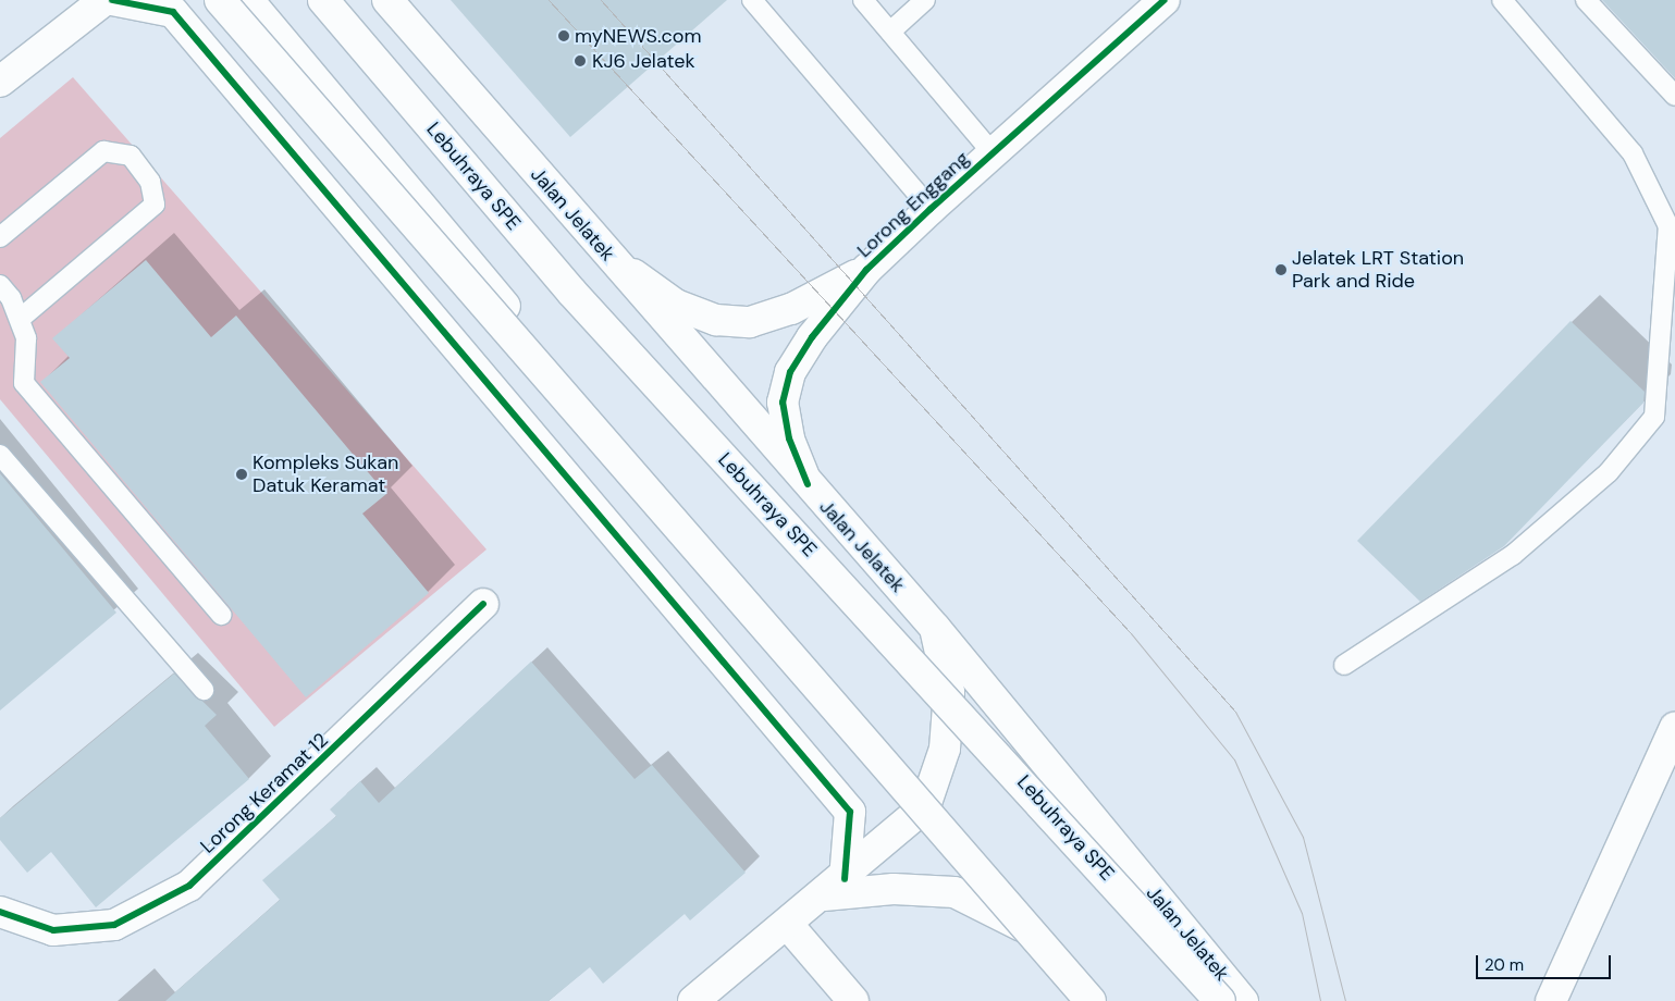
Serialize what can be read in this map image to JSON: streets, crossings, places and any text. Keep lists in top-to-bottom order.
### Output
{
  "streets": {
    "main road": [
      "Lebuhraya SPE",
      "Lorong Enggang",
      "Jalan Jelatek",
      "Lorong Keramat 12"
    ]
  },
  "crossings": [
    ["Lorong Enggang", "Jalan Jelatek"]
  ],
  "places": [
    "myNEWS.com",
    "KJ6 Jelatek",
    "Jelatek LRT Station Park and Ride",
    "Kompleks Sukan Datuk Keramat"
  ],
  "scale_bar": "20 m"
}
